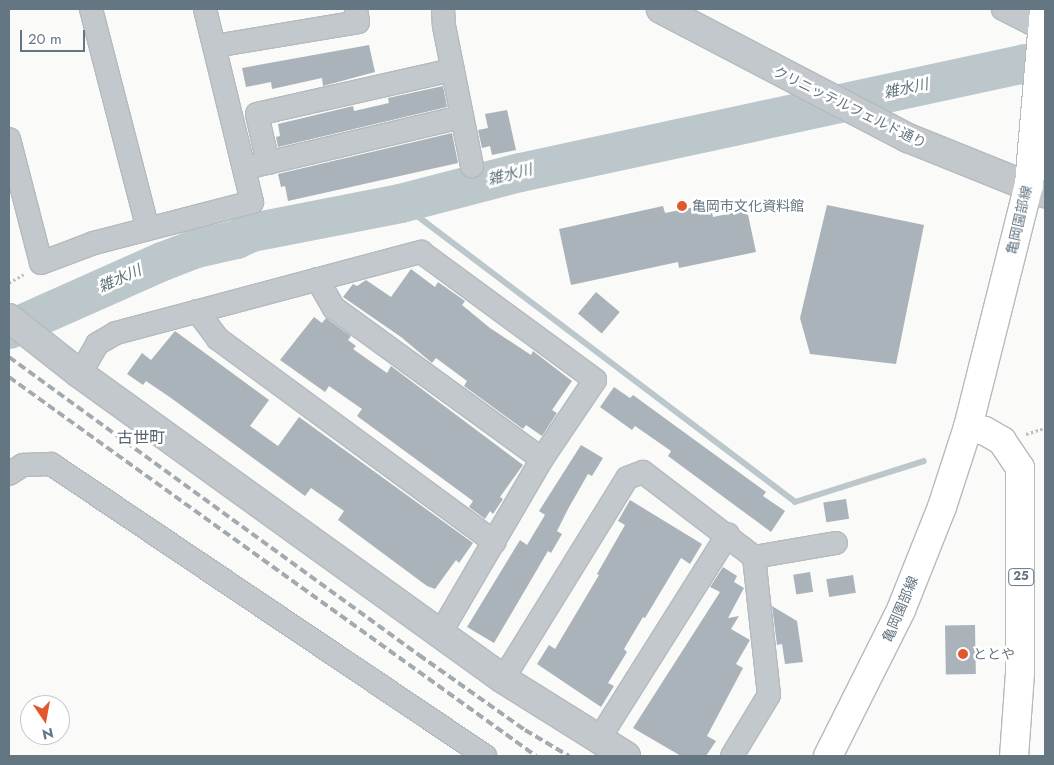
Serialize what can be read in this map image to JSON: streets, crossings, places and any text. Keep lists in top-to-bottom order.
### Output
{
  "streets": {
    "main road": ["亀岡園部線", "25"],
    "street": ["クリニッテルフェルド通り"]
  },
  "crossings": [
    ["クリニッテルフェルド通り", "亀岡園部線"],
    ["亀岡園部線", "25"]
  ],
  "districts": ["古世町"],
  "water": ["雑水川"],
  "places": ["亀岡市文化資料館", "ととや"],
  "scale_bar": "20 m",
  "north": "bottom"
}
